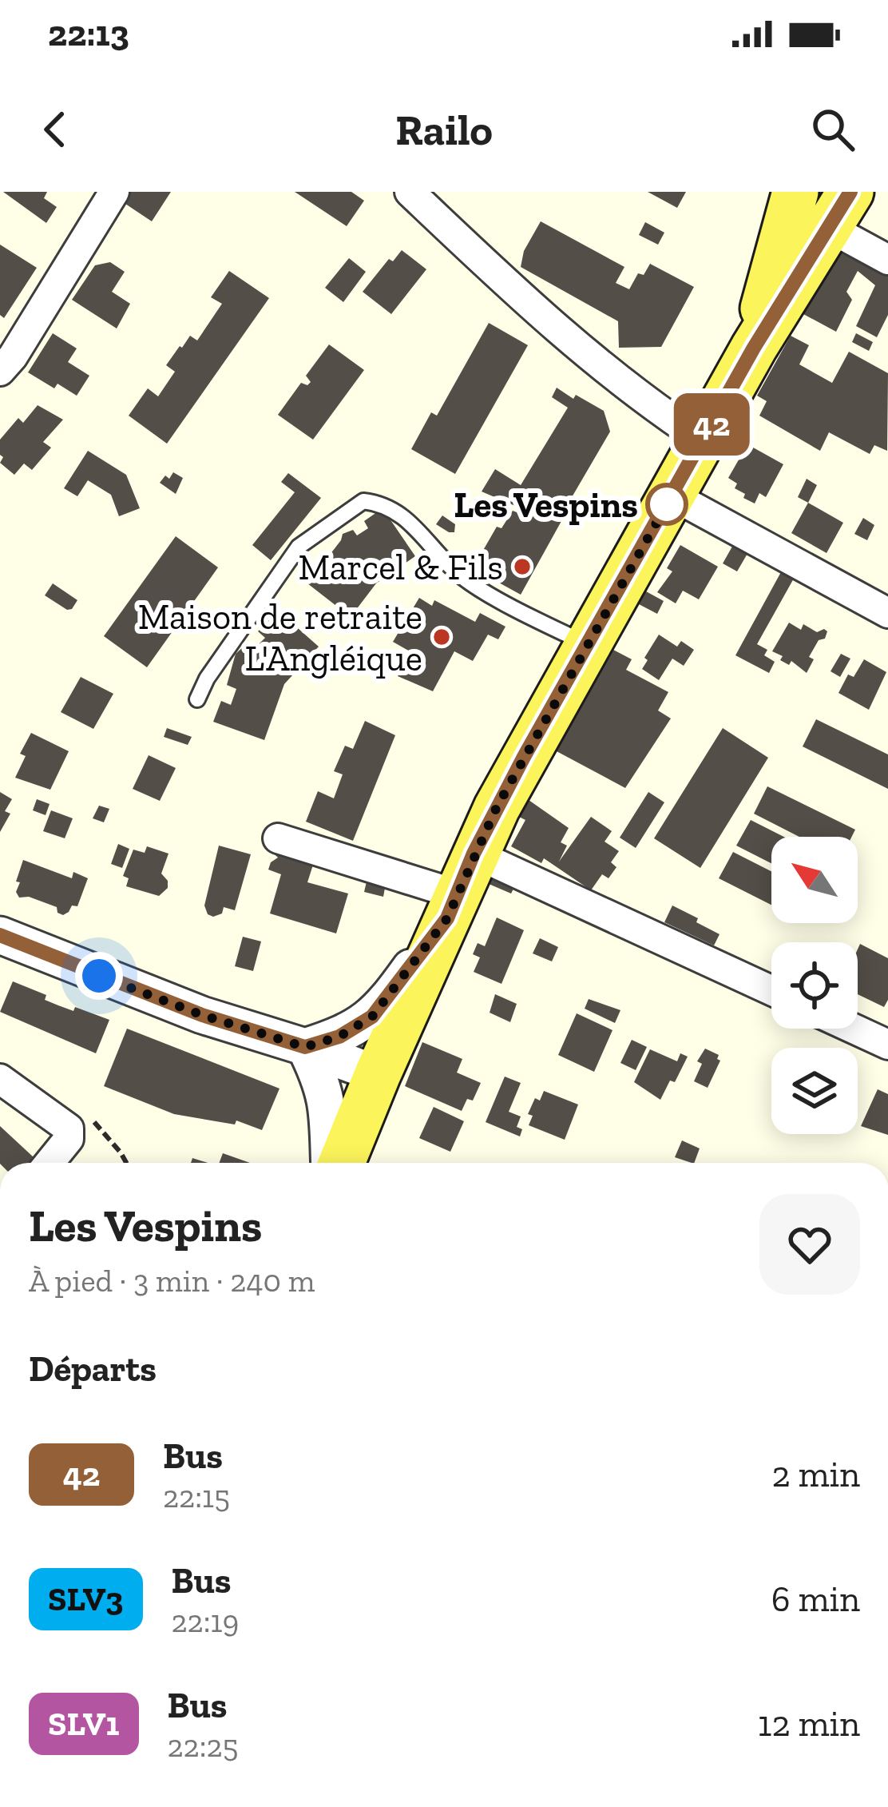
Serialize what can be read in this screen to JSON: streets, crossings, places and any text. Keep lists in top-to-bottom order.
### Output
{
  "places": ["Les Vespins", "Marcel & Fils", "Maison de retraite L'Angléique"],
  "lines": ["bus line 42"],
  "north": "top left",
  "page": {
    "status": "22:13",
    "header": "Railo",
    "on_map": "42",
    "heading": [
      ["Les Vespins", "À pied · 3 min · 240 m"],
      "Départs"
    ],
    "list": [
      {
        "mark": "42",
        "name": "Bus",
        "note": "22:15",
        "value": "2 min"
      },
      {
        "mark": "SLV3",
        "name": "Bus",
        "note": "22:19",
        "value": "6 min"
      },
      {
        "mark": "SLV1",
        "name": "Bus",
        "note": "22:25",
        "value": "12 min"
      }
    ]
  }
}
